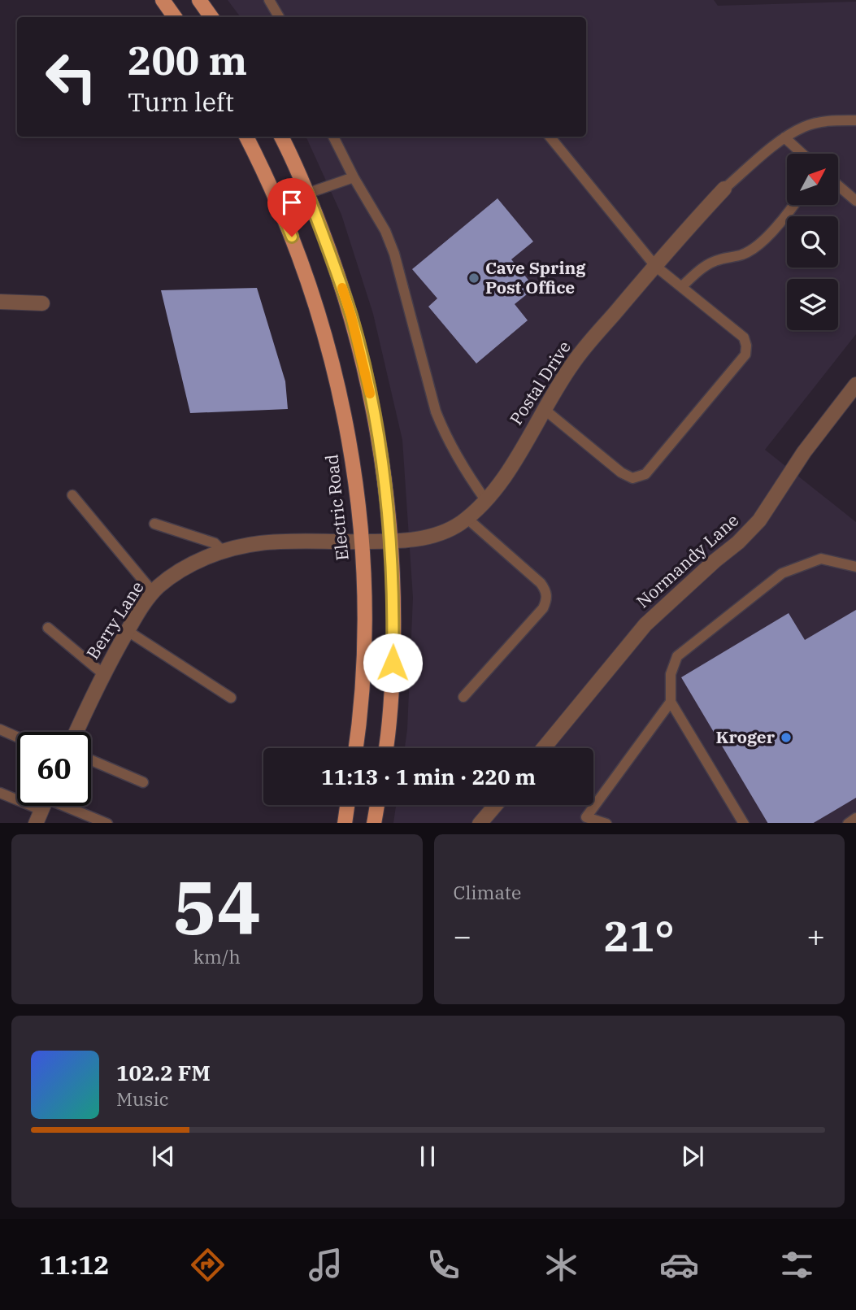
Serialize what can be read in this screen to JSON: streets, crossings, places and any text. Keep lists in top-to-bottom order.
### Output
{
  "streets": {
    "main road": ["Electric Road"],
    "street": ["Postal Drive", "Normandy Lane", "Berry Lane"]
  },
  "crossings": [
    ["Postal Drive", "Electric Road"],
    ["Postal Drive", "Berry Lane"],
    ["Electric Road", "Berry Lane"]
  ],
  "places": ["Cave Spring Post Office", "Kroger"],
  "north": "top right",
  "page": {
    "turn": ["200 m", "Turn left"],
    "limit": "60",
    "trip": "11:13 · 1 min · 220 m",
    "tile": [
      ["54", "km/h"],
      "Climate"
    ],
    "heat": ["−", "21°", "+"],
    "song": ["102.2 FM", "Music"],
    "tabs": "11:12"
  }
}
